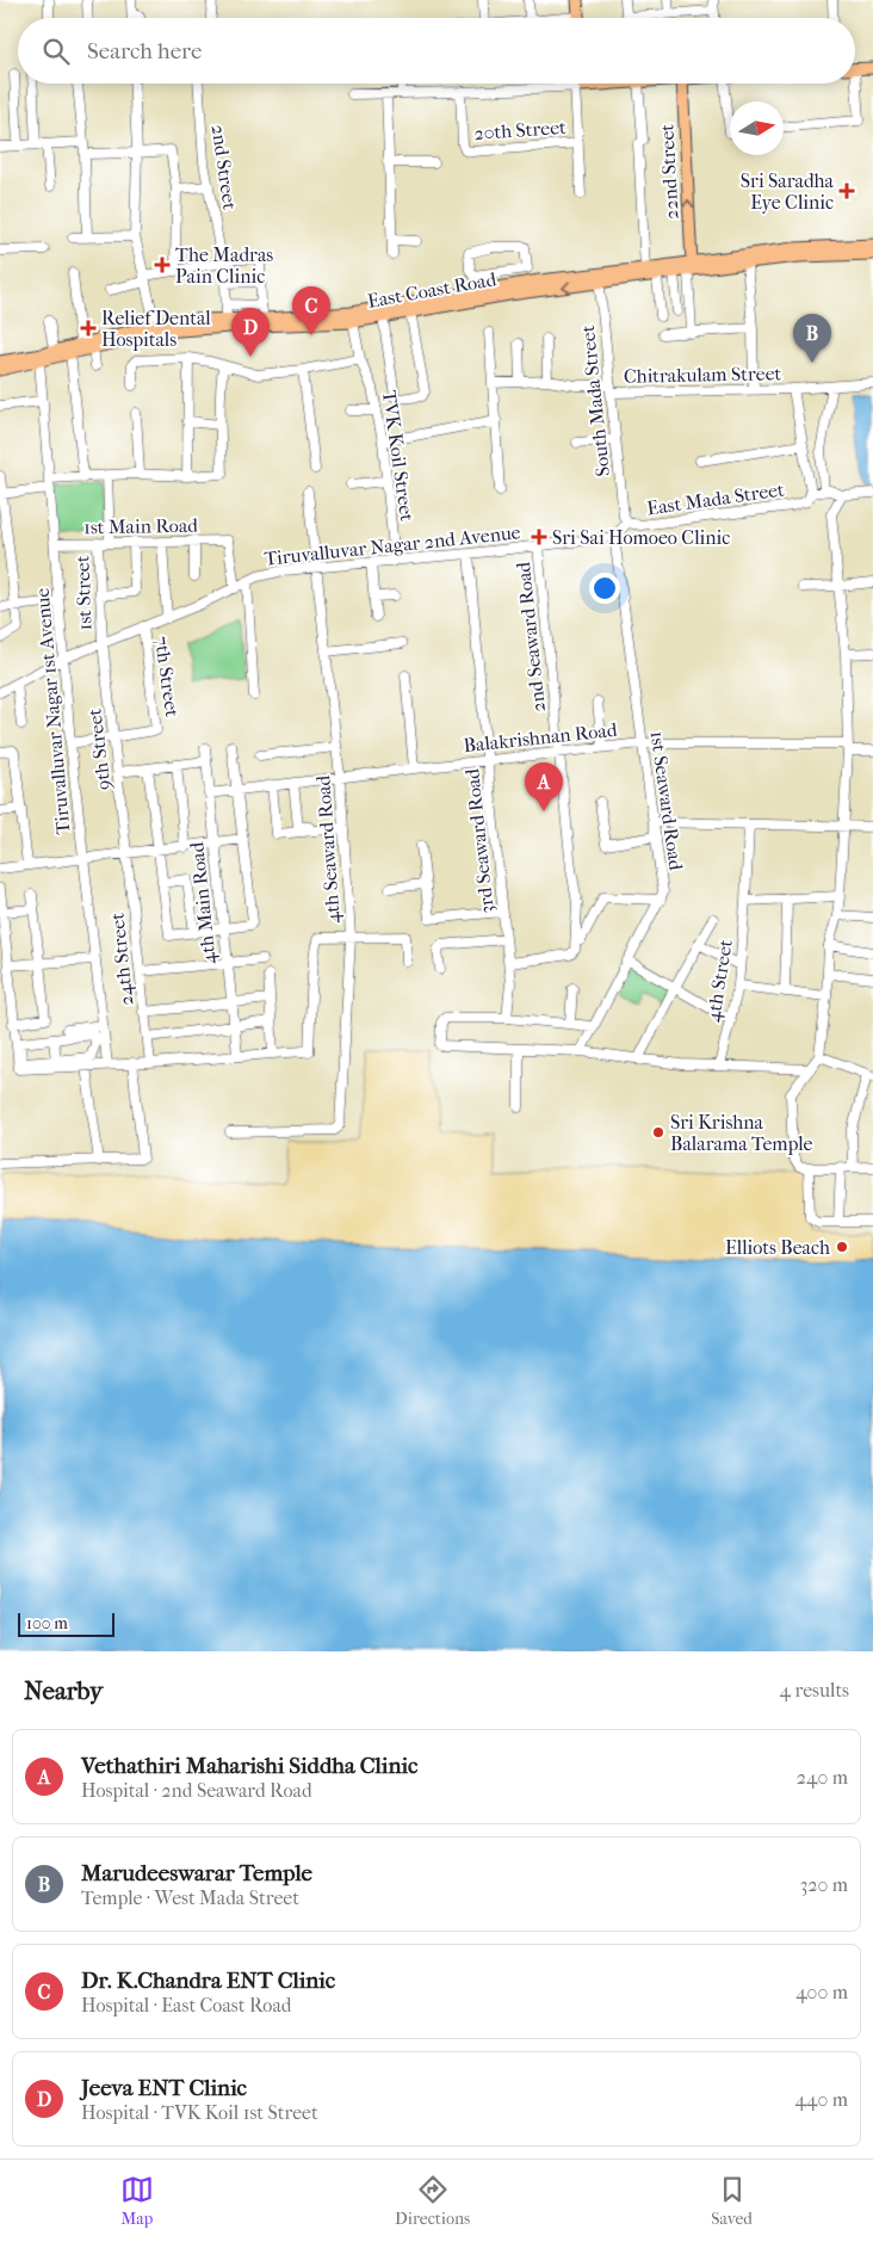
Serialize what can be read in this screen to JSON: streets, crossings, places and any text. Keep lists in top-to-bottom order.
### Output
{
  "streets": {
    "main road": ["22nd Street", "East Coast Road"],
    "street": [
      "20th Street",
      "2nd Street",
      "Chitrakulam Street",
      "South Mada Street",
      "TVK Koil Street",
      "East Mada Street",
      "1st Main Road",
      "Tiruvalluvar Nagar 2nd Avenue",
      "1st Street",
      "2nd Seaward Road",
      "7th Street",
      "Tiruvalluvar Nagar 1st Avenue",
      "Balakrishnan Road",
      "9th Street",
      "1st Seaward Road",
      "3rd Seaward Road",
      "4th Seaward Road",
      "4th Main Road",
      "24th Street",
      "4th Street"
    ]
  },
  "crossings": [
    ["22nd Street", "East Coast Road"],
    ["East Coast Road", "South Mada Street"],
    ["East Coast Road", "TVK Koil Street"],
    ["East Coast Road", "Tiruvalluvar Nagar 1st Avenue"],
    ["Chitrakulam Street", "South Mada Street"],
    ["South Mada Street", "East Mada Street"],
    ["TVK Koil Street", "Tiruvalluvar Nagar 2nd Avenue"],
    ["1st Main Road", "Tiruvalluvar Nagar 2nd Avenue"],
    ["1st Main Road", "1st Street"],
    ["1st Main Road", "Tiruvalluvar Nagar 1st Avenue"],
    ["Tiruvalluvar Nagar 2nd Avenue", "1st Street"],
    ["Tiruvalluvar Nagar 2nd Avenue", "2nd Seaward Road"],
    ["Tiruvalluvar Nagar 2nd Avenue", "7th Street"],
    ["Tiruvalluvar Nagar 2nd Avenue", "Tiruvalluvar Nagar 1st Avenue"],
    ["Tiruvalluvar Nagar 2nd Avenue", "9th Street"],
    ["Tiruvalluvar Nagar 2nd Avenue", "1st Seaward Road"],
    ["Tiruvalluvar Nagar 2nd Avenue", "3rd Seaward Road"],
    ["Tiruvalluvar Nagar 2nd Avenue", "4th Seaward Road"],
    ["1st Street", "9th Street"],
    ["2nd Seaward Road", "Balakrishnan Road"],
    ["2nd Seaward Road", "3rd Seaward Road"],
    ["7th Street", "9th Street"],
    ["Balakrishnan Road", "1st Seaward Road"],
    ["Balakrishnan Road", "3rd Seaward Road"],
    ["Balakrishnan Road", "4th Seaward Road"],
    ["Balakrishnan Road", "4th Main Road"],
    ["9th Street", "24th Street"]
  ],
  "one_way": ["22nd Street"],
  "places": {
    "health": [
      "Sri Saradha Eye Clinic",
      "The Madras Pain Clinic",
      "Relief Dental Hospitals",
      "Sri Sai Homoeo Clinic"
    ],
    "other": ["Sri Krishna Balarama Temple", "Elliots Beach"]
  },
  "scale_bar": "100 m",
  "north": "right",
  "page": {
    "search": "Search here",
    "pins": [
      "C",
      "D",
      "B",
      "A"
    ],
    "scale": "100 m",
    "heading": ["Nearby", "4 results"],
    "list": [
      {
        "mark": "A",
        "name": "Vethathiri Maharishi Siddha Clinic",
        "note": "Hospital · 2nd Seaward Road",
        "value": "240 m"
      },
      {
        "mark": "B",
        "name": "Marudeeswarar Temple",
        "note": "Temple · West Mada Street",
        "value": "320 m"
      },
      {
        "mark": "C",
        "name": "Dr. K.Chandra ENT Clinic",
        "note": "Hospital · East Coast Road",
        "value": "400 m"
      },
      {
        "mark": "D",
        "name": "Jeeva ENT Clinic",
        "note": "Hospital · TVK Koil 1st Street",
        "value": "440 m"
      }
    ],
    "nav": ["Map", "Directions", "Saved"]
  }
}
